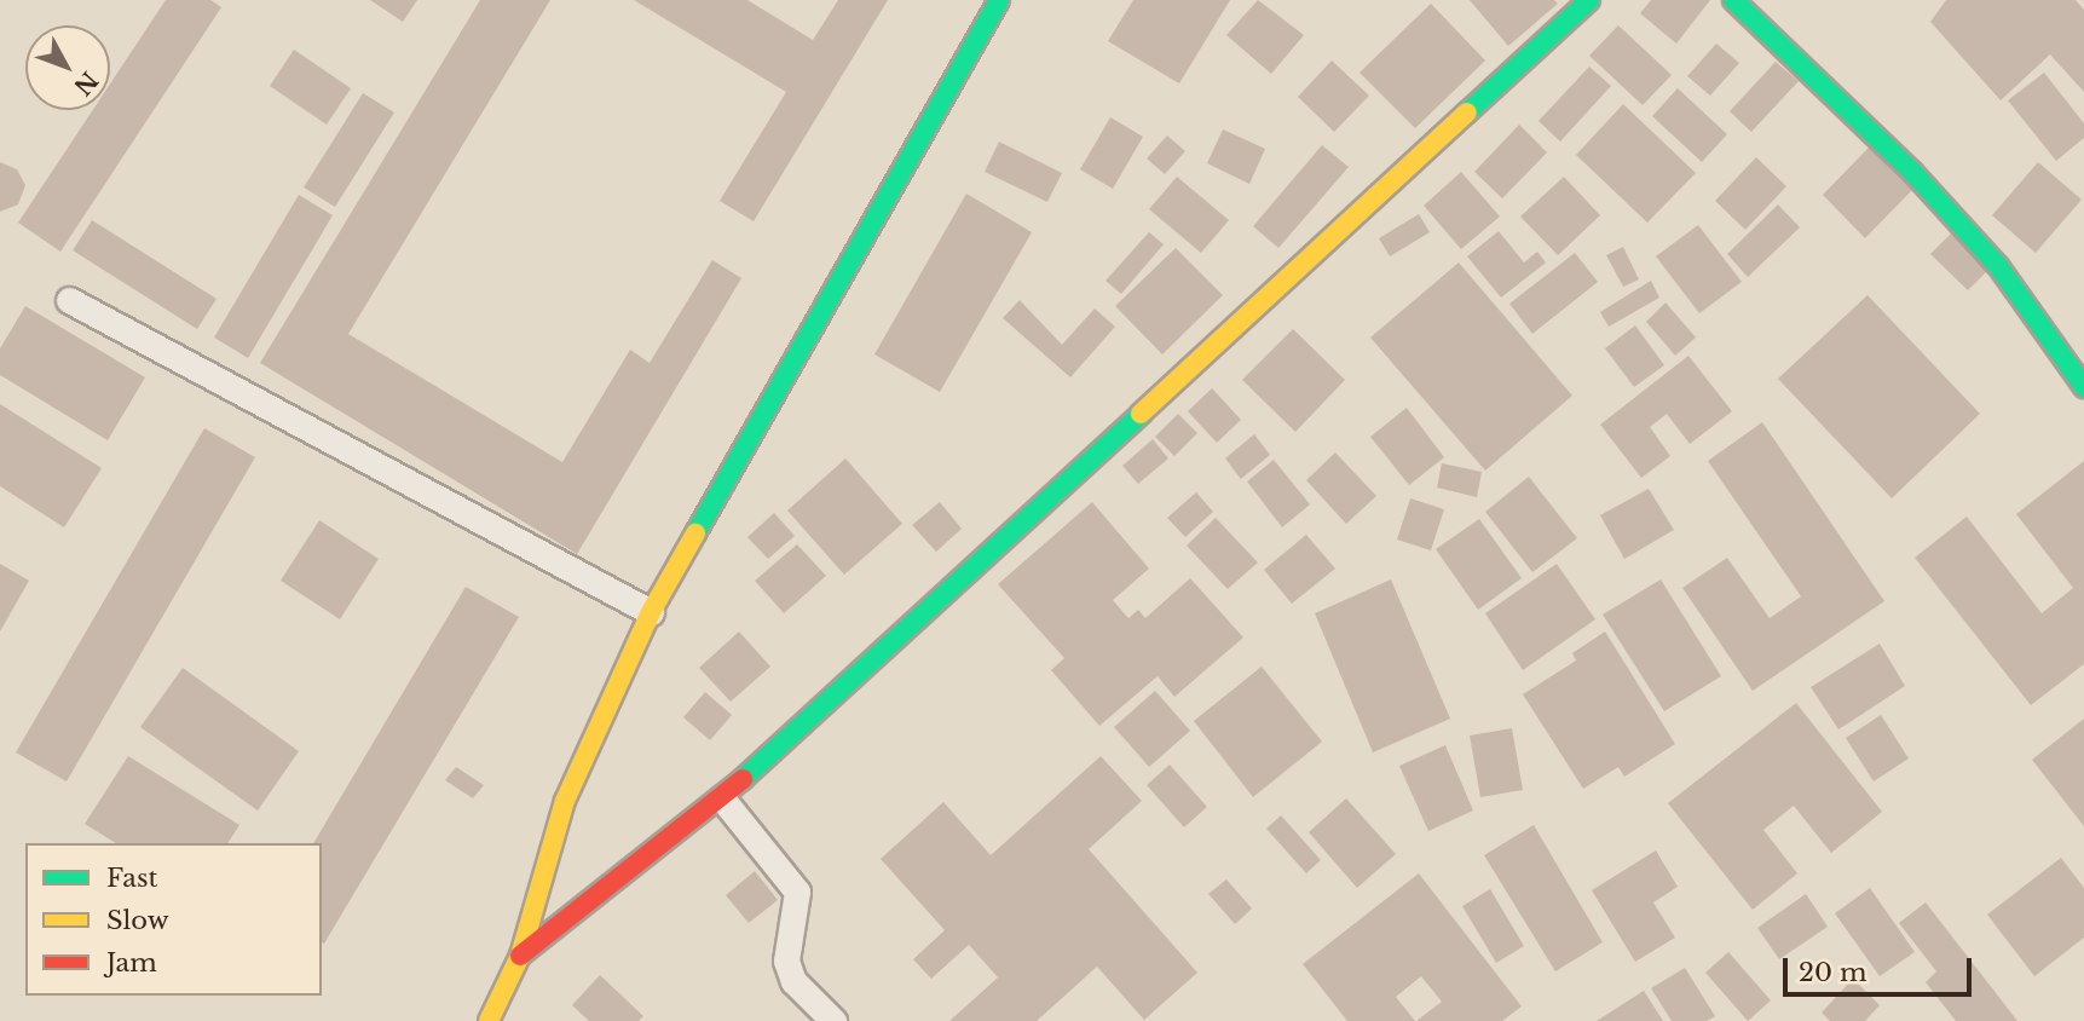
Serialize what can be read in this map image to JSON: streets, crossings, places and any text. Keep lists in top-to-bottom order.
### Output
{
  "legend": ["Fast", "Slow", "Jam"],
  "scale_bar": "20 m",
  "north": "bottom right"
}
